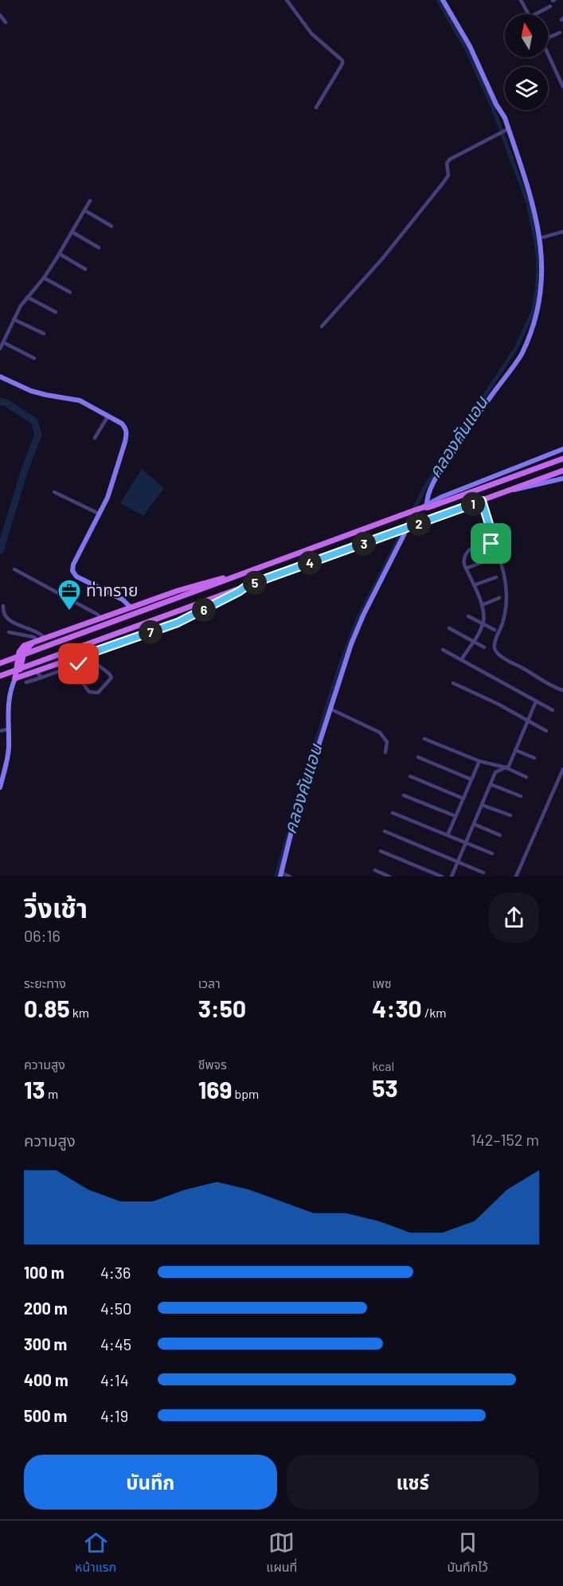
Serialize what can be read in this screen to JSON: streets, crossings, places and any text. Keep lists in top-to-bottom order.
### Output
{
  "water": ["คลองคันแอน"],
  "places": {
    "office": ["ท่าทราย"]
  },
  "north": "top",
  "page": {
    "pins": [
      "1",
      "2",
      "3",
      "4",
      "5",
      "6",
      "7"
    ],
    "heading": ["วิ่งเช้า", "06:16"],
    "stats": [
      ["ระยะทาง", "0.85 km"],
      ["เวลา", "3:50"],
      ["เพซ", "4:30 /km"],
      ["ความสูง", "13 m"],
      ["ชีพจร", "169 bpm"],
      ["kcal", "53"]
    ],
    "chart": ["ความสูง", "142–152 m"],
    "list": [
      {
        "name": "100 m",
        "note": "4:36"
      },
      {
        "name": "200 m",
        "note": "4:50"
      },
      {
        "name": "300 m",
        "note": "4:45"
      },
      {
        "name": "400 m",
        "note": "4:14"
      },
      {
        "name": "500 m",
        "note": "4:19"
      }
    ],
    "buttons": ["บันทึก", "แชร์"],
    "tabs": ["หน้าแรก", "แผนที่", "บันทึกไว้"]
  }
}
